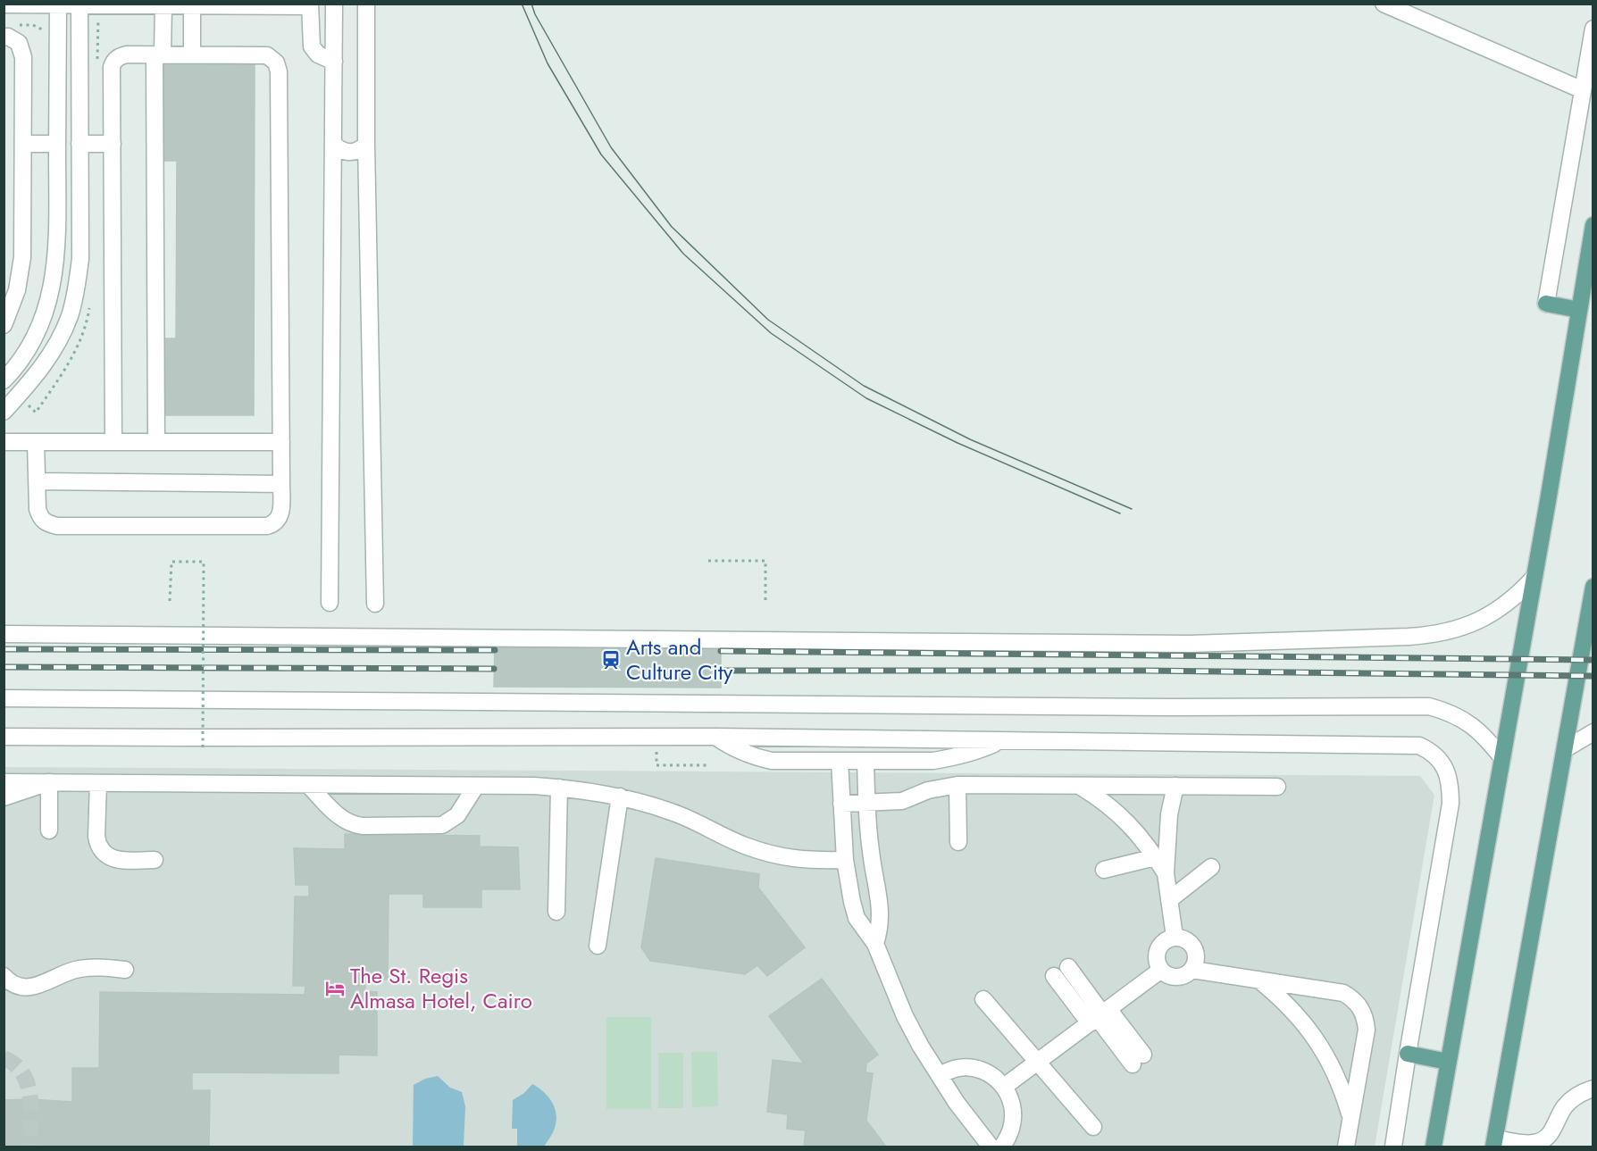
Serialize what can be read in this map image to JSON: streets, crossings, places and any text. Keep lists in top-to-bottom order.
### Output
{
  "places": {
    "station": ["Arts and Culture City"],
    "hotel": ["The St. Regis Almasa Hotel, Cairo"]
  }
}
